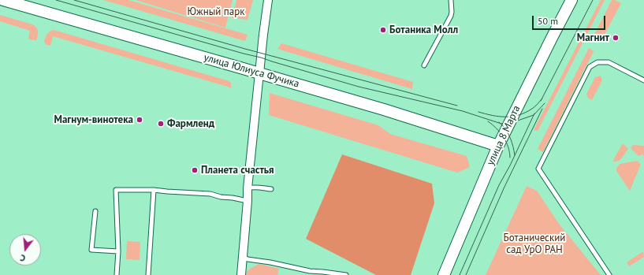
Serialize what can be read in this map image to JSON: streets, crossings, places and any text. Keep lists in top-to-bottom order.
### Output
{
  "streets": {
    "street": ["улица Юлиуса Фучика", "улица 8 Марта"]
  },
  "crossings": [
    ["улица Юлиуса Фучика", "улица 8 Марта"]
  ],
  "parks": ["Южный парк", "Ботанический сад УрО РАН"],
  "places": [
    "Ботаника Молл",
    "Магнит",
    "Магнум-винотека",
    "Фармленд",
    "Планета счастья"
  ],
  "scale_bar": "50 m",
  "north": "bottom"
}
